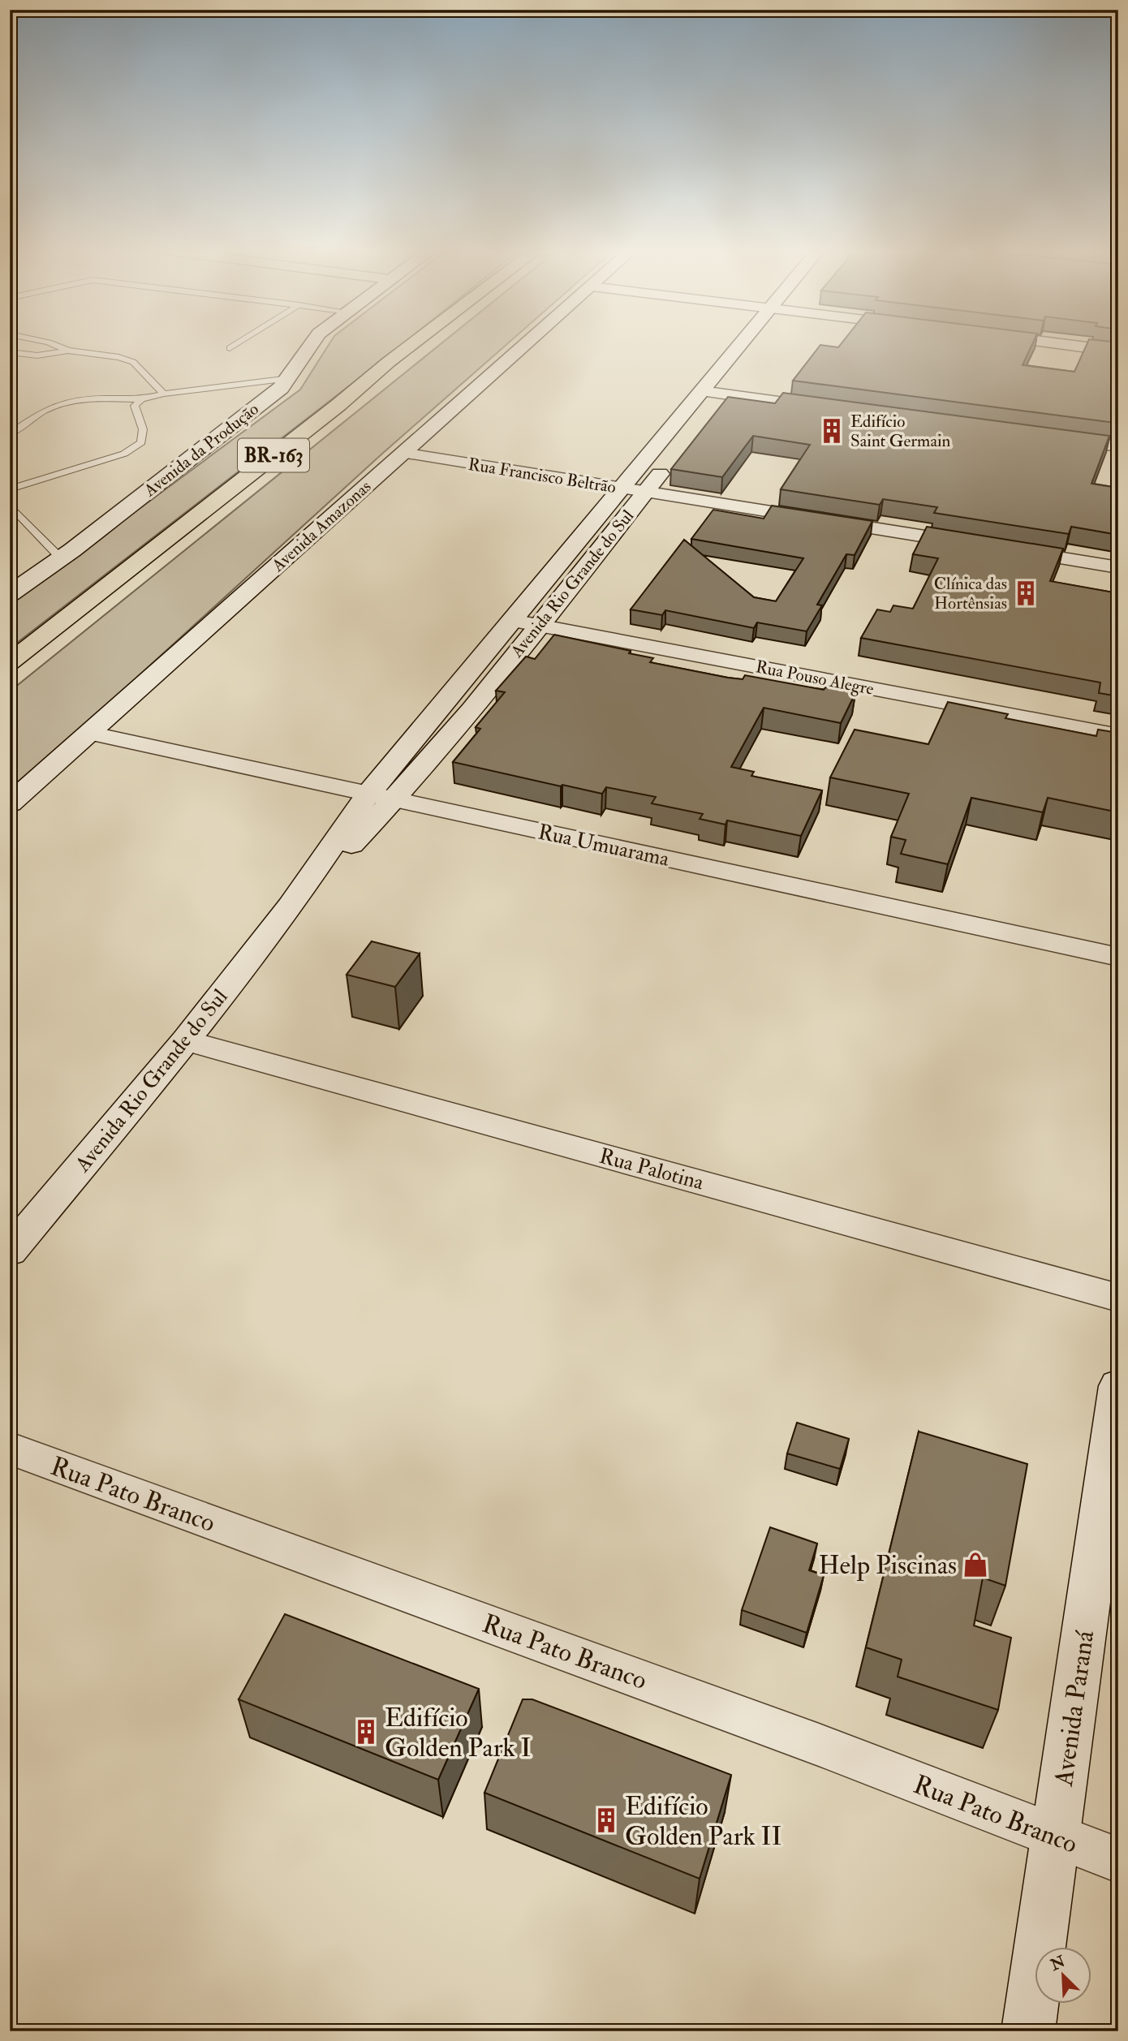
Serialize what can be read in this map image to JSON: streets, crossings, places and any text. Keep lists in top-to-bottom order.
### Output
{
  "streets": {
    "highway": ["BR-163"],
    "street": [
      "Avenida da Produção",
      "Rua Francisco Beltrão",
      "Avenida Amazonas",
      "Avenida Rio Grande do Sul",
      "Rua Pouso Alegre",
      "Rua Umuarama",
      "Rua Palotina",
      "Rua Pato Branco",
      "Avenida Paraná"
    ]
  },
  "crossings": [
    ["Rua Francisco Beltrão", "Avenida Amazonas"],
    ["Rua Francisco Beltrão", "Avenida Rio Grande do Sul"],
    ["Avenida Amazonas", "Rua Umuarama"],
    ["Avenida Rio Grande do Sul", "Rua Pouso Alegre"],
    ["Avenida Rio Grande do Sul", "Rua Umuarama"],
    ["Avenida Rio Grande do Sul", "Rua Palotina"],
    ["Rua Pato Branco", "Avenida Paraná"]
  ],
  "places": {
    "building": [
      "Edifício Saint Germain",
      "Clínica das Hortênsias",
      "Edifício Golden Park I",
      "Edifício Golden Park II"
    ],
    "shop": ["Help Piscinas"]
  },
  "north": "top left"
}
